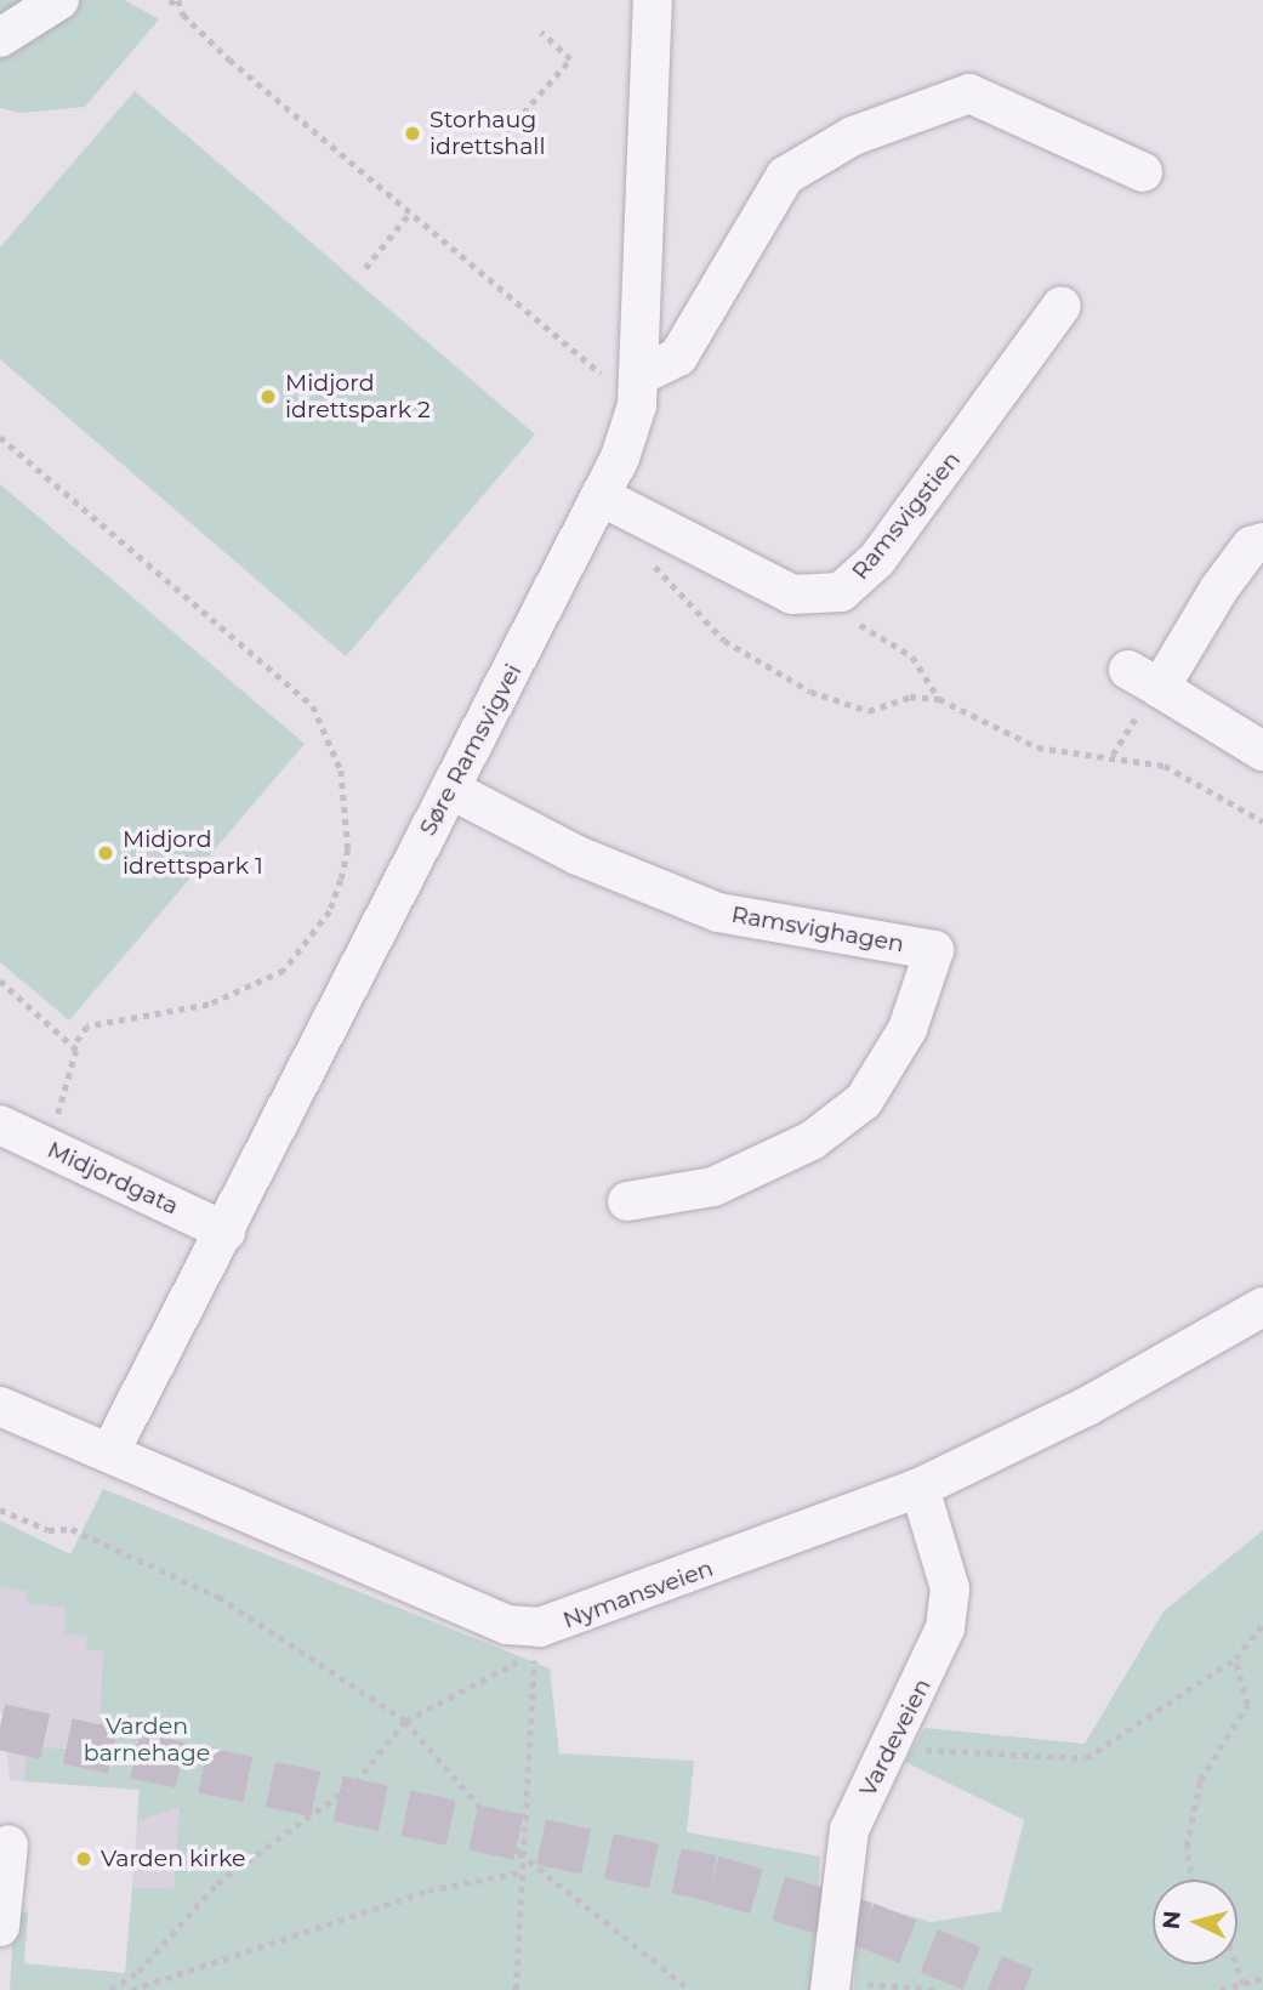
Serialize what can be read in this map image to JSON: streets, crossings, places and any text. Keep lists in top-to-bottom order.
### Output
{
  "streets": {
    "street": [
      "Ramsvigstien",
      "Søre Ramsvigvei",
      "Ramsvighagen",
      "Midjordgata",
      "Nymansveien",
      "Vardeveien"
    ]
  },
  "crossings": [
    ["Ramsvigstien", "Søre Ramsvigvei"],
    ["Søre Ramsvigvei", "Ramsvighagen"],
    ["Søre Ramsvigvei", "Midjordgata"],
    ["Søre Ramsvigvei", "Nymansveien"],
    ["Nymansveien", "Vardeveien"]
  ],
  "parks": ["Varden barnehage"],
  "places": [
    "Storhaug idrettshall",
    "Midjord idrettspark 2",
    "Midjord idrettspark 1",
    "Varden kirke"
  ],
  "north": "left"
}
